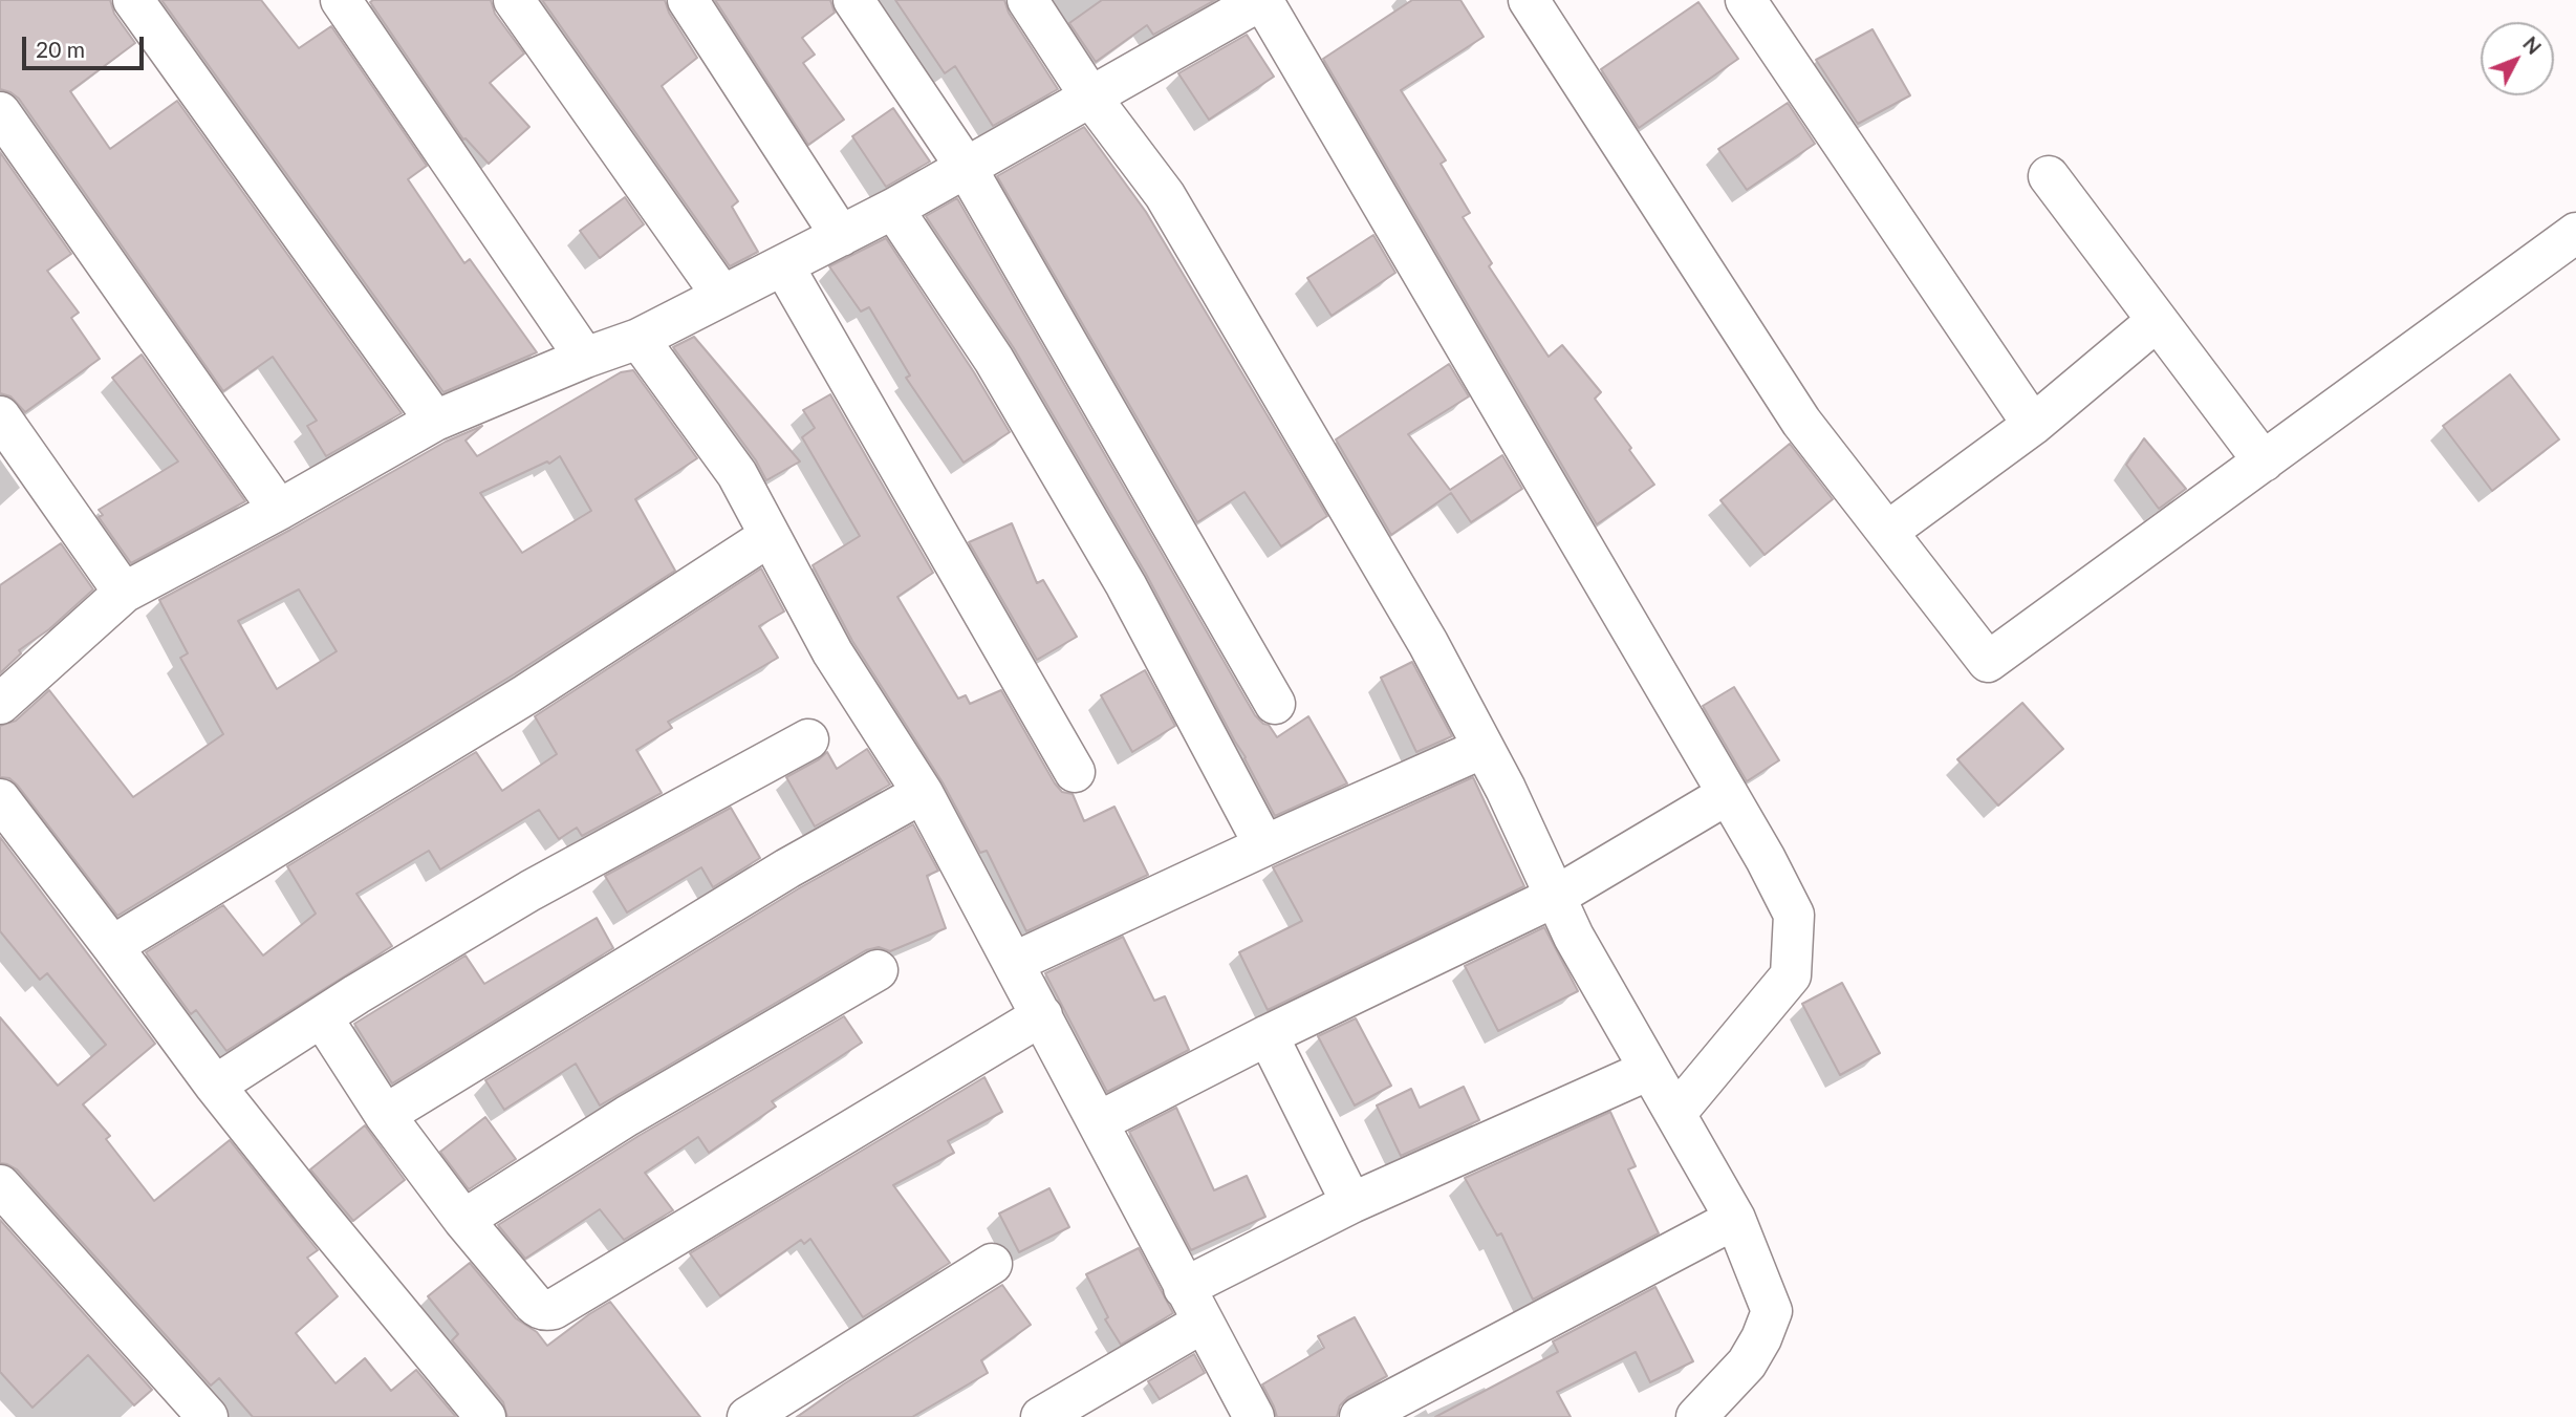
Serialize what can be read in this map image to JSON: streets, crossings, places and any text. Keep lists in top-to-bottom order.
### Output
{
  "scale_bar": "20 m",
  "north": "top right"
}
